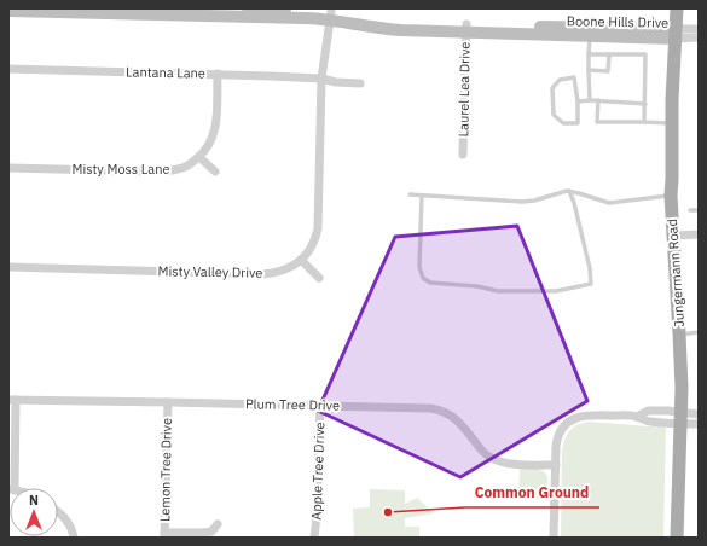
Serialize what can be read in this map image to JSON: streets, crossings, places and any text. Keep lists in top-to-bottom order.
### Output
{
  "streets": {
    "main road": ["Jungermann Road"],
    "street": [
      "Boone Hills Drive",
      "Lantana Lane",
      "Laurel Lea Drive",
      "Misty Moss Lane",
      "Misty Valley Drive",
      "Plum Tree Drive",
      "Lemon Tree Drive",
      "Apple Tree Drive"
    ]
  },
  "crossings": [
    ["Boone Hills Drive", "Laurel Lea Drive"],
    ["Boone Hills Drive", "Misty Valley Drive"],
    ["Boone Hills Drive", "Jungermann Road"],
    ["Lantana Lane", "Misty Moss Lane"],
    ["Lantana Lane", "Misty Valley Drive"],
    ["Plum Tree Drive", "Lemon Tree Drive"],
    ["Plum Tree Drive", "Apple Tree Drive"]
  ],
  "places": ["Common Ground"],
  "north": "top"
}
